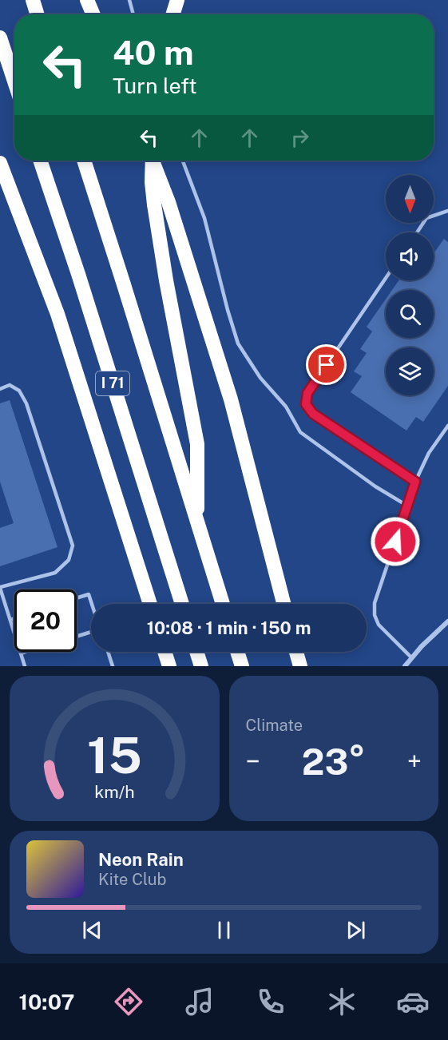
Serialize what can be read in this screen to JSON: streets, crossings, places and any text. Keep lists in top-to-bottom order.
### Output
{
  "streets": {
    "highway": ["I 71"]
  },
  "north": "bottom",
  "page": {
    "turn": ["40 m", "Turn left"],
    "limit": "20",
    "trip": "10:08 · 1 min · 150 m",
    "tile": "Climate",
    "heat": ["−", "23°", "+"],
    "song": ["Neon Rain", "Kite Club"],
    "tabs": "10:07",
    "gauge": ["15", "km/h"]
  }
}
